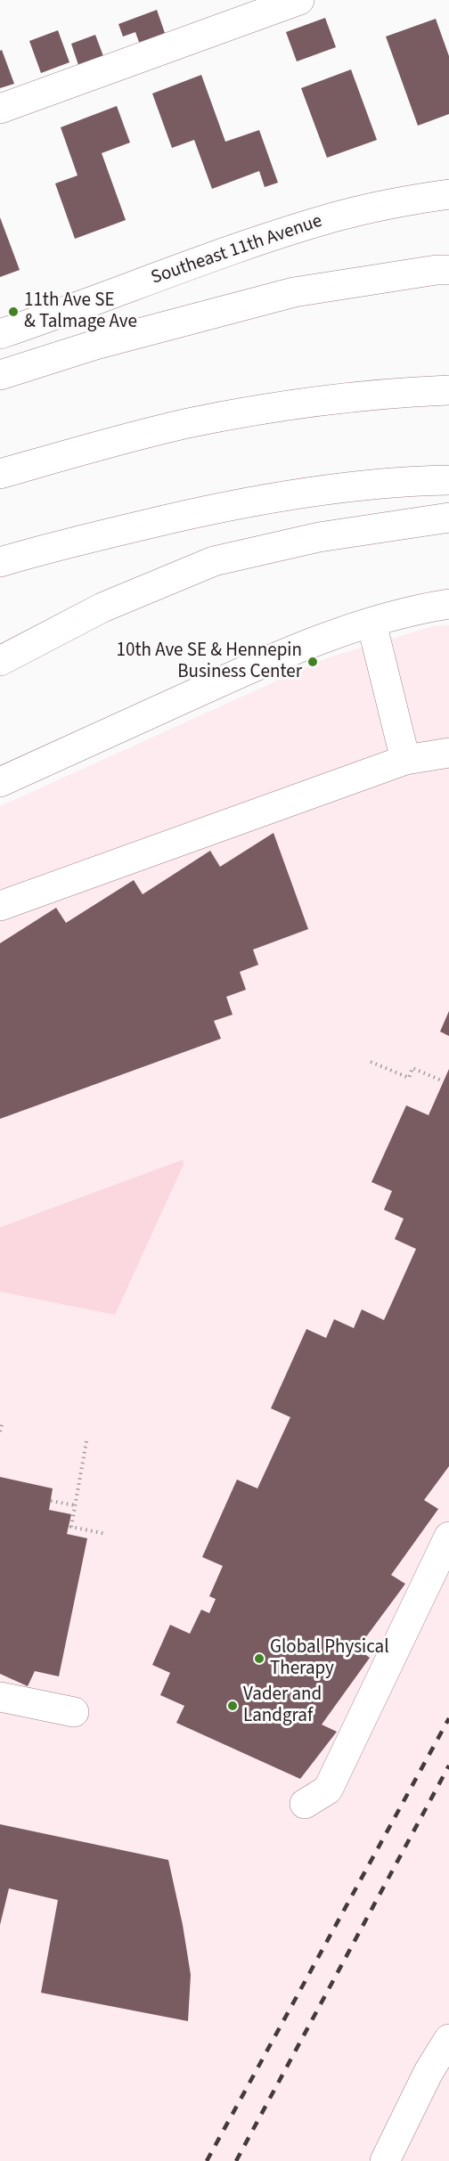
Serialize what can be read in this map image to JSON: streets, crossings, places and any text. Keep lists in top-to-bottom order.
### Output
{
  "streets": {
    "main road": ["Southeast 11th Avenue"]
  },
  "places": [
    "11th Ave SE & Talmage Ave",
    "10th Ave SE & Hennepin Business Center",
    "Global Physical Therapy",
    "Vader and Landgraf"
  ]
}
